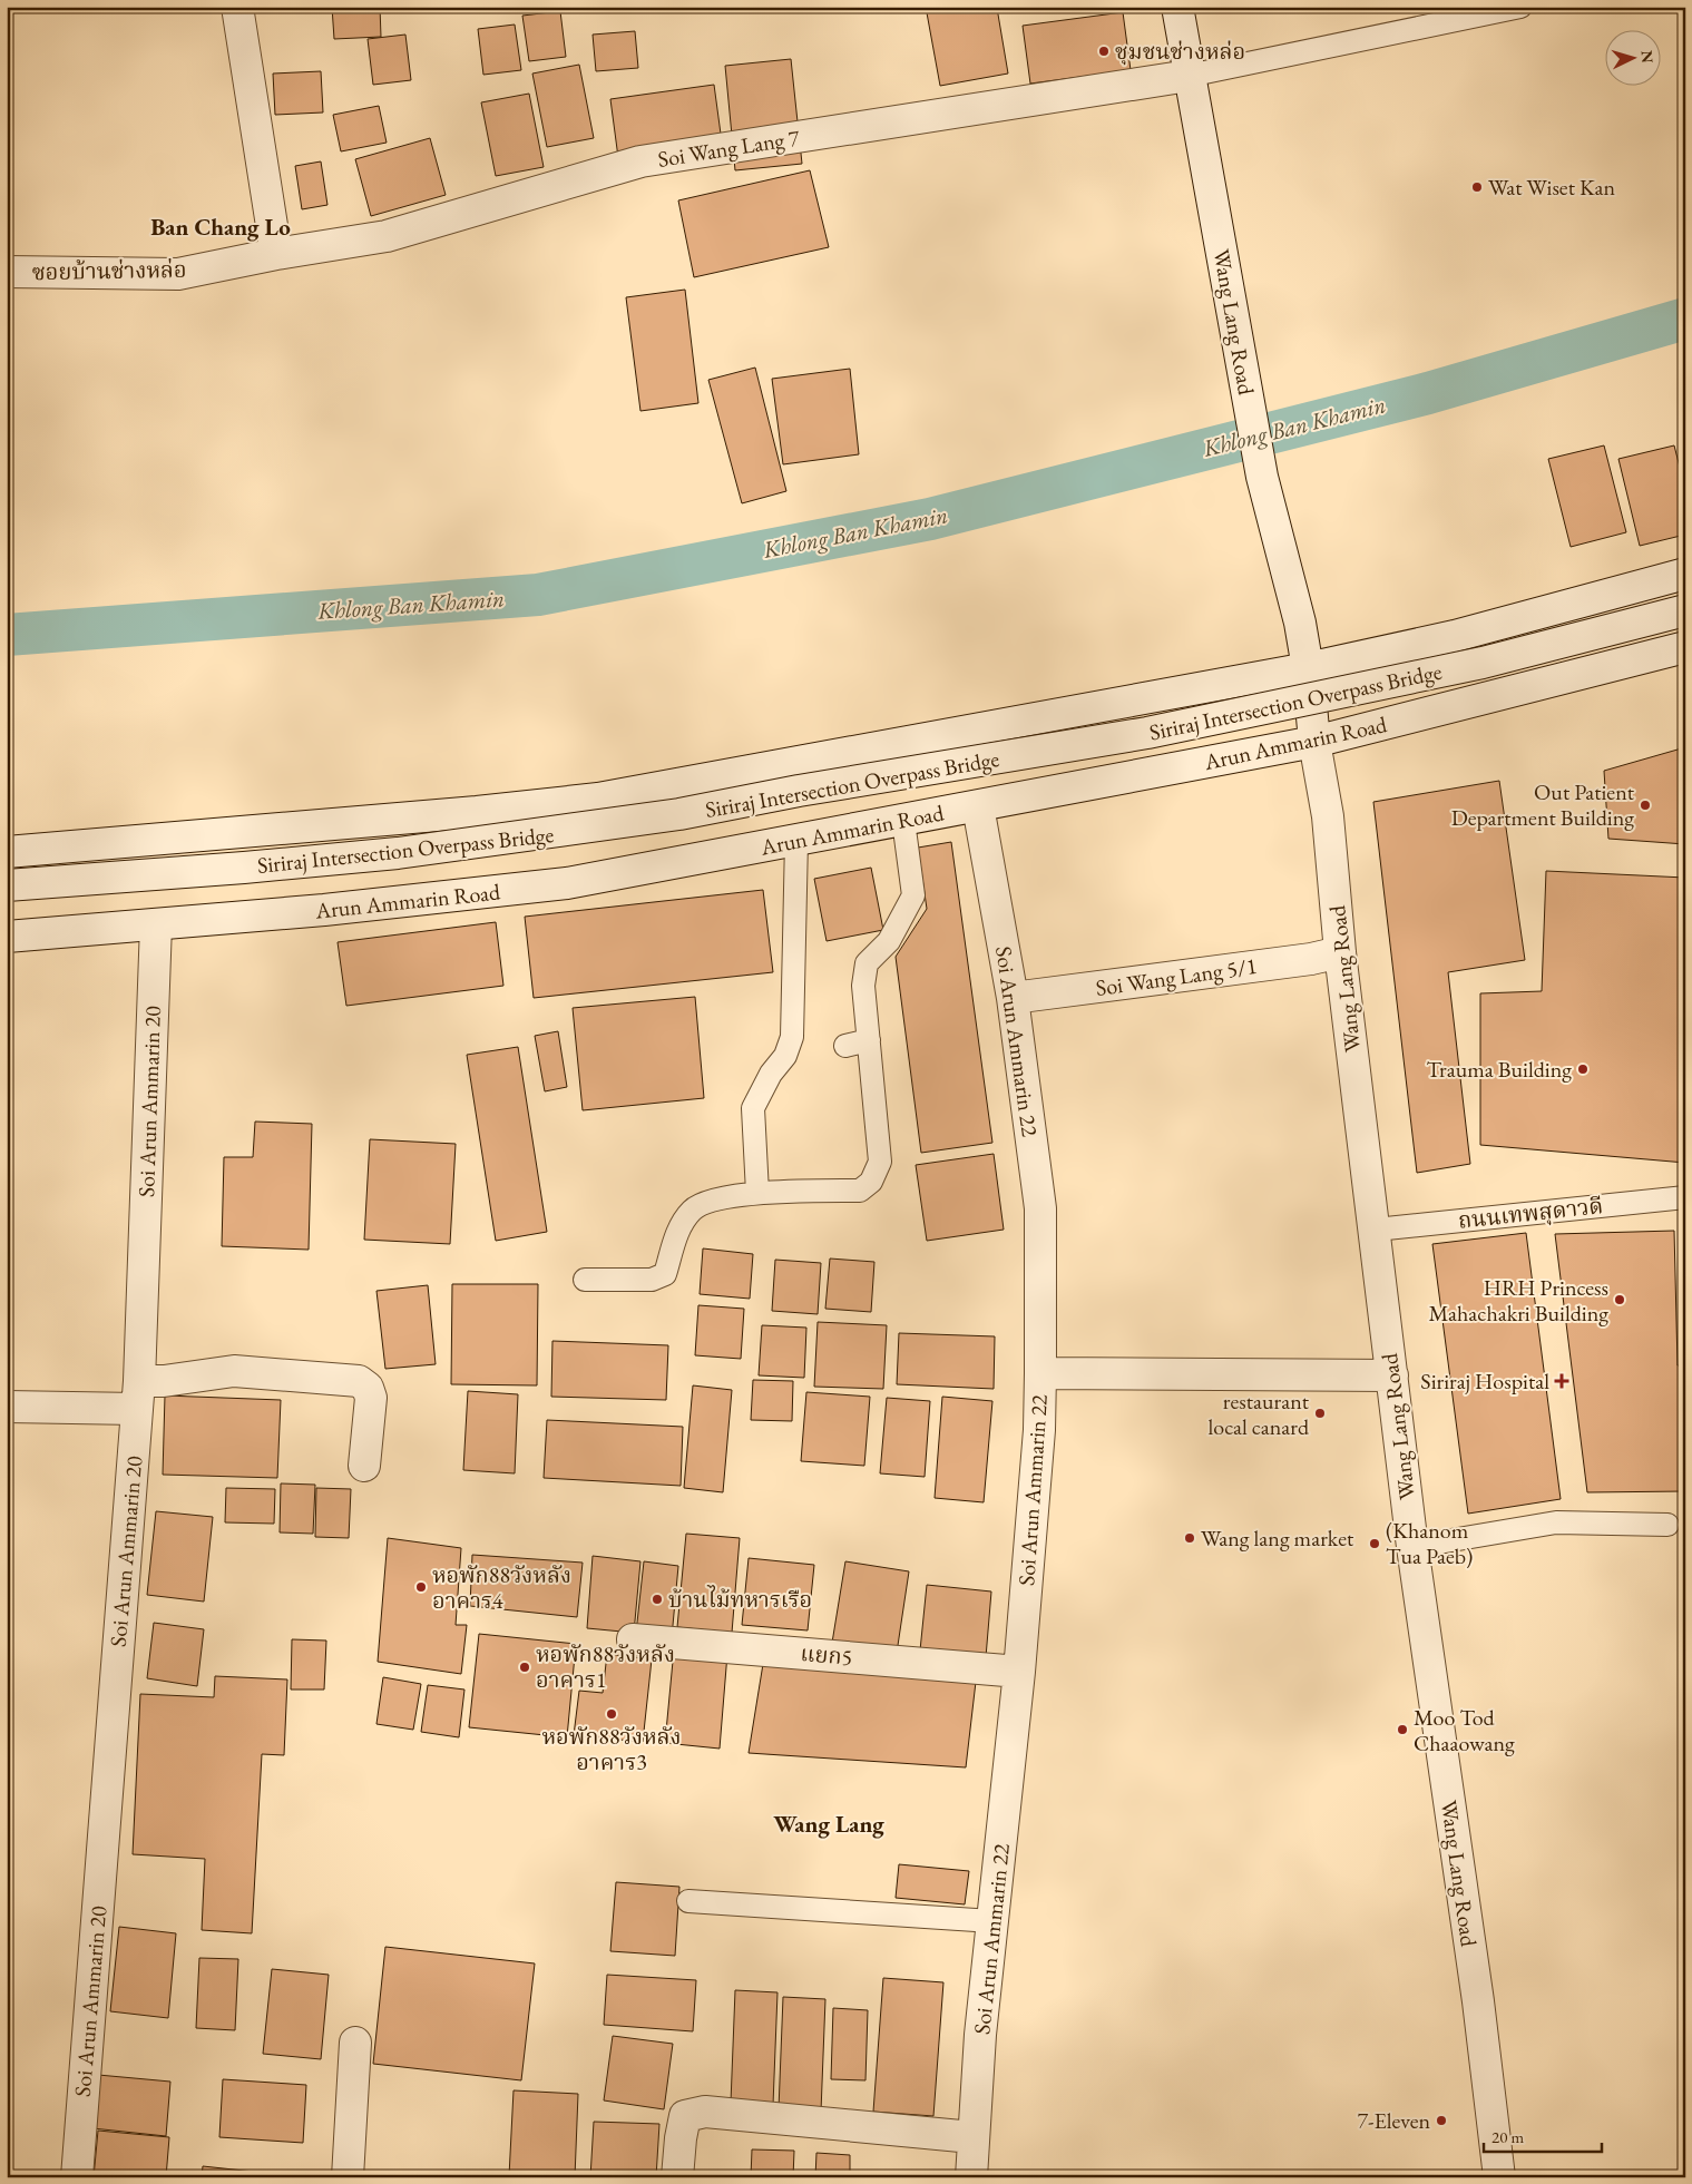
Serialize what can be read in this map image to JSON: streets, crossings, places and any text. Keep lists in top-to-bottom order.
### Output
{
  "streets": {
    "street": [
      "Soi Wang Lang 7",
      "ซอยบ้านช่างหล่อ",
      "Wang Lang Road",
      "Siriraj Intersection Overpass Bridge",
      "Arun Ammarin Road",
      "Soi Wang Lang 5/1",
      "Soi Arun Ammarin 22",
      "Soi Arun Ammarin 20",
      "แยก5"
    ],
    "lane": ["ถนนเทพสุดาวดี"]
  },
  "crossings": [
    ["Soi Wang Lang 7", "ซอยบ้านช่างหล่อ"],
    ["Soi Wang Lang 7", "Wang Lang Road"],
    ["Wang Lang Road", "Arun Ammarin Road"],
    ["Wang Lang Road", "Soi Wang Lang 5/1"],
    ["Wang Lang Road", "ถนนเทพสุดาวดี"],
    ["Arun Ammarin Road", "Soi Arun Ammarin 22"],
    ["Arun Ammarin Road", "Soi Arun Ammarin 20"],
    ["Soi Wang Lang 5/1", "Soi Arun Ammarin 22"],
    ["Soi Arun Ammarin 22", "แยก5"]
  ],
  "districts": ["Ban Chang Lo", "Wang Lang"],
  "water": ["Khlong Ban Khamin"],
  "places": {
    "other": [
      "ชุมชนช่างหล่อ",
      "Wat Wiset Kan",
      "Out Patient Department Building",
      "Trauma Building",
      "HRH Princess Mahachakri Building",
      "restaurant local canard",
      "Wang lang market",
      "(Khanom Tua Paeb)",
      "หอพัก88วังหลัง อาคาร4",
      "บ้านไม้ทหารเรือ",
      "หอพัก88วังหลัง อาคาร1",
      "หอพัก88วังหลัง อาคาร3",
      "Moo Tod Chaaowang",
      "7-Eleven"
    ],
    "health": ["Siriraj Hospital"]
  },
  "scale_bar": "20 m",
  "north": "right"
}
